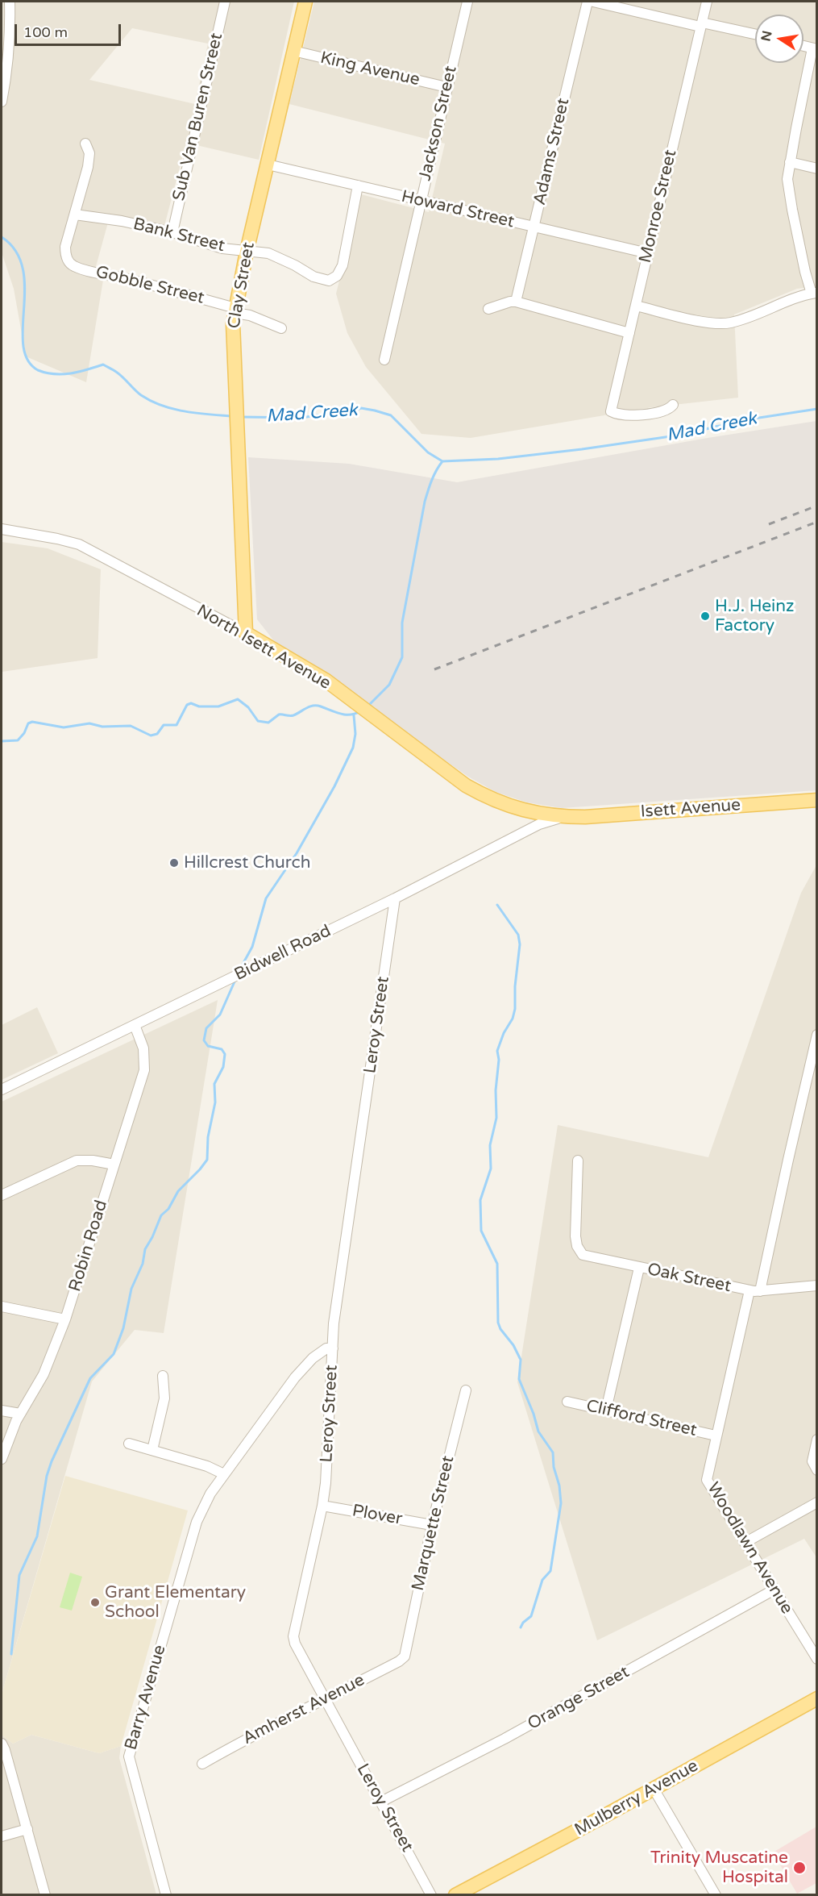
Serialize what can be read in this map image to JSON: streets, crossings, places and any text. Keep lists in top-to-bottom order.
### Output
{
  "streets": {
    "main road": [
      "Clay Street",
      "North Isett Avenue",
      "Isett Avenue",
      "Mulberry Avenue"
    ],
    "street": [
      "King Avenue",
      "Sub Van Buren Street",
      "Jackson Street",
      "Adams Street",
      "Monroe Street",
      "Howard Street",
      "Bank Street",
      "Gobble Street",
      "Bidwell Road",
      "Leroy Street",
      "Robin Road",
      "Oak Street",
      "Clifford Street",
      "Plover",
      "Marquette Street",
      "Woodlawn Avenue",
      "Barry Avenue",
      "Orange Street",
      "Amherst Avenue"
    ]
  },
  "crossings": [
    ["King Avenue", "Jackson Street"],
    ["King Avenue", "Clay Street"],
    ["Sub Van Buren Street", "Bank Street"],
    ["Jackson Street", "Howard Street"],
    ["Adams Street", "Howard Street"],
    ["Monroe Street", "Howard Street"],
    ["Howard Street", "Bank Street"],
    ["Howard Street", "Clay Street"],
    ["Bank Street", "Gobble Street"],
    ["Bank Street", "Clay Street"],
    ["Gobble Street", "Clay Street"],
    ["Clay Street", "North Isett Avenue"],
    ["North Isett Avenue", "Isett Avenue"],
    ["North Isett Avenue", "Bidwell Road"],
    ["Isett Avenue", "Bidwell Road"],
    ["Bidwell Road", "Leroy Street"],
    ["Bidwell Road", "Robin Road"],
    ["Leroy Street", "Plover"],
    ["Leroy Street", "Barry Avenue"],
    ["Leroy Street", "Orange Street"],
    ["Leroy Street", "Amherst Avenue"],
    ["Oak Street", "Woodlawn Avenue"],
    ["Clifford Street", "Woodlawn Avenue"],
    ["Plover", "Marquette Street"],
    ["Marquette Street", "Amherst Avenue"],
    ["Woodlawn Avenue", "Orange Street"]
  ],
  "water": ["Mad Creek"],
  "places": [
    "H.J. Heinz Factory",
    "Hillcrest Church",
    "Grant Elementary School",
    "Trinity Muscatine Hospital"
  ],
  "scale_bar": "100 m",
  "north": "left"
}
